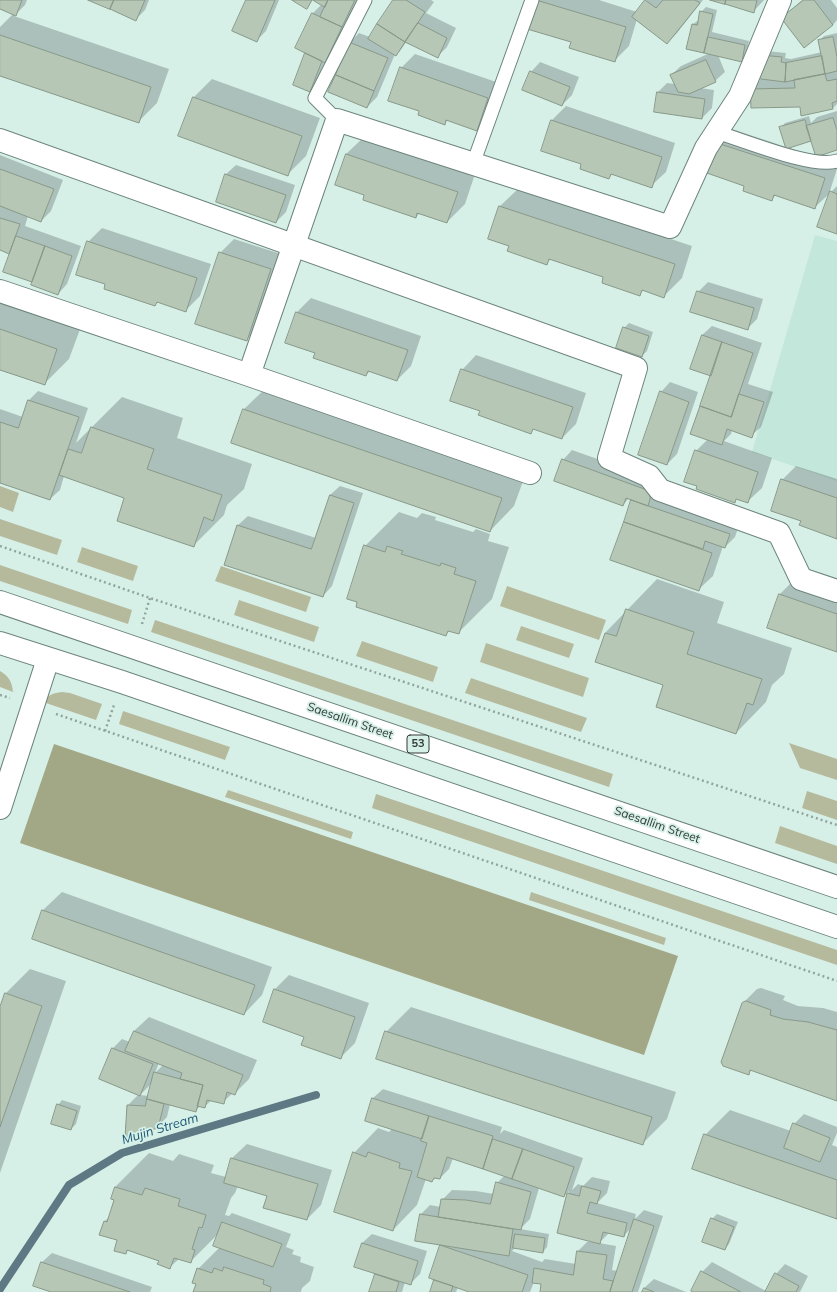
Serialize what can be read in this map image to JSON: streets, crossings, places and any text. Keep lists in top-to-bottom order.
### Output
{
  "streets": {
    "street": ["Saesallim Street", "53"]
  },
  "water": ["Mujin Stream"]
}
